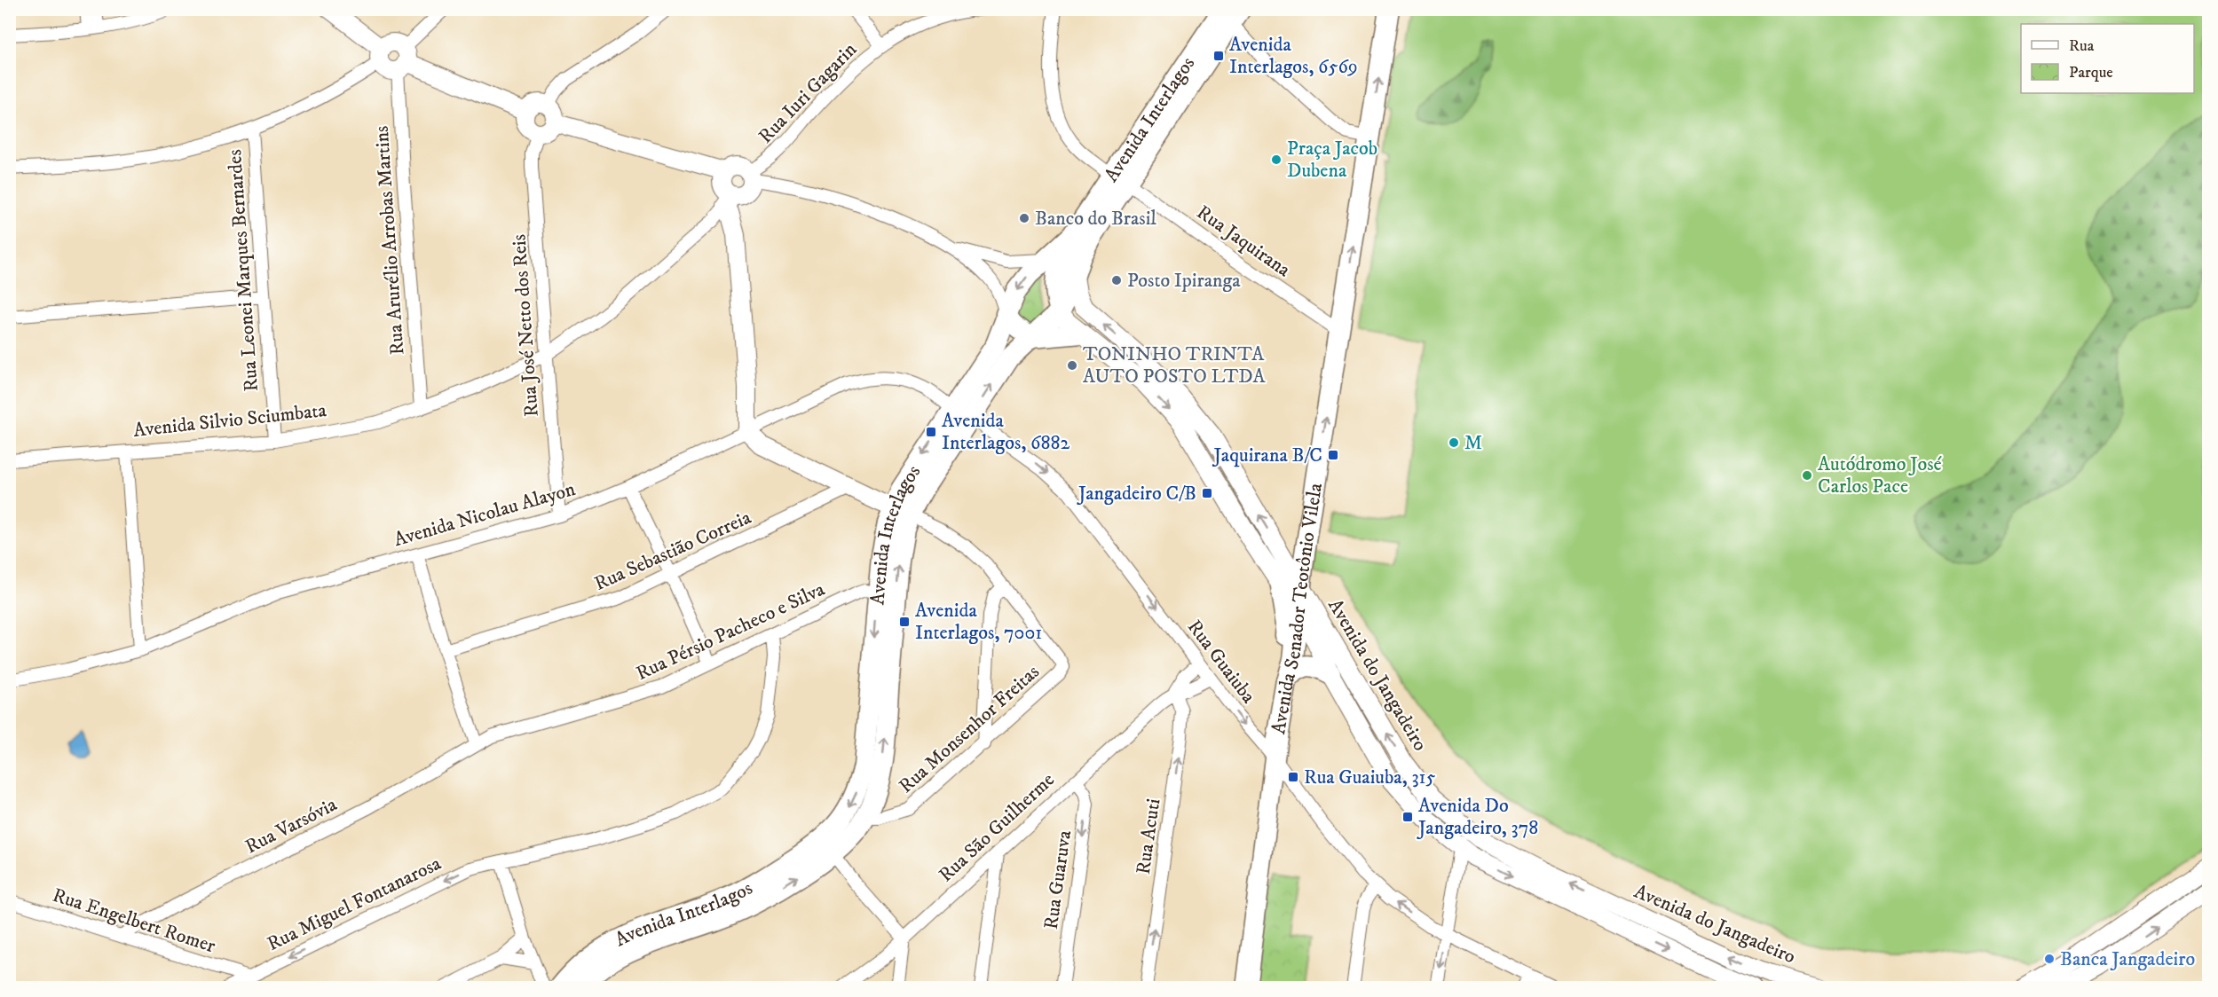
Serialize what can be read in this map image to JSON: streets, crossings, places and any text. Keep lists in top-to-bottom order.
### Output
{
  "streets": {
    "main road": ["Avenida Interlagos", "Avenida Senador Teotônio Vilela"],
    "street": [
      "Rua Iuri Gagarin",
      "Rua Arurélio Arrobas Martins",
      "Rua Jaquirana",
      "Rua Leonei Marques Bernardes",
      "Rua José Netto dos Reis",
      "Avenida Silvio Sciumbata",
      "Avenida Nicolau Alayon",
      "Rua Sebastião Correia",
      "Rua Pérsio Pacheco e Silva",
      "Rua Guaiuba",
      "Avenida do Jangadeiro",
      "Rua Monsenhor Freitas",
      "Rua Varsóvia",
      "Rua São Guilherme",
      "Rua Acuti",
      "Rua Guaruva",
      "Rua Miguel Fontanarosa",
      "Rua Engelbert Romer"
    ]
  },
  "crossings": [
    ["Rua Iuri Gagarin", "Avenida Silvio Sciumbata"],
    ["Avenida Interlagos", "Rua Jaquirana"],
    ["Avenida Interlagos", "Avenida Nicolau Alayon"],
    ["Avenida Interlagos", "Rua Pérsio Pacheco e Silva"],
    ["Avenida Interlagos", "Rua Guaiuba"],
    ["Avenida Interlagos", "Avenida do Jangadeiro"],
    ["Avenida Interlagos", "Rua Monsenhor Freitas"],
    ["Rua Arurélio Arrobas Martins", "Avenida Silvio Sciumbata"],
    ["Rua Jaquirana", "Avenida Senador Teotônio Vilela"],
    ["Rua Leonei Marques Bernardes", "Avenida Silvio Sciumbata"],
    ["Rua José Netto dos Reis", "Avenida Silvio Sciumbata"],
    ["Rua José Netto dos Reis", "Avenida Nicolau Alayon"],
    ["Avenida Nicolau Alayon", "Rua Guaiuba"],
    ["Avenida Senador Teotônio Vilela", "Rua Guaiuba"],
    ["Avenida Senador Teotônio Vilela", "Avenida do Jangadeiro"],
    ["Rua Pérsio Pacheco e Silva", "Rua Varsóvia"],
    ["Rua Pérsio Pacheco e Silva", "Rua Miguel Fontanarosa"],
    ["Rua Guaiuba", "Rua São Guilherme"],
    ["Rua Varsóvia", "Rua Engelbert Romer"],
    ["Rua São Guilherme", "Rua Acuti"],
    ["Rua São Guilherme", "Rua Guaruva"],
    ["Rua Miguel Fontanarosa", "Rua Engelbert Romer"]
  ],
  "one_way": ["Avenida Senador Teotônio Vilela", "Rua Acuti"],
  "places": {
    "transit": [
      "Avenida Interlagos, 6569",
      "Avenida Interlagos, 6882",
      "Jaquirana B/C",
      "Jangadeiro C/B",
      "Avenida Interlagos, 7001",
      "Rua Guaiuba, 315",
      "Avenida Do Jangadeiro, 378"
    ],
    "other": [
      "Praça Jacob Dubena",
      "Banco do Brasil",
      "Posto Ipiranga",
      "TONINHO TRINTA AUTO POSTO LTDA",
      "M",
      "Autódromo José Carlos Pace",
      "Banca Jangadeiro"
    ]
  },
  "legend": ["Rua", "Parque"]
}
